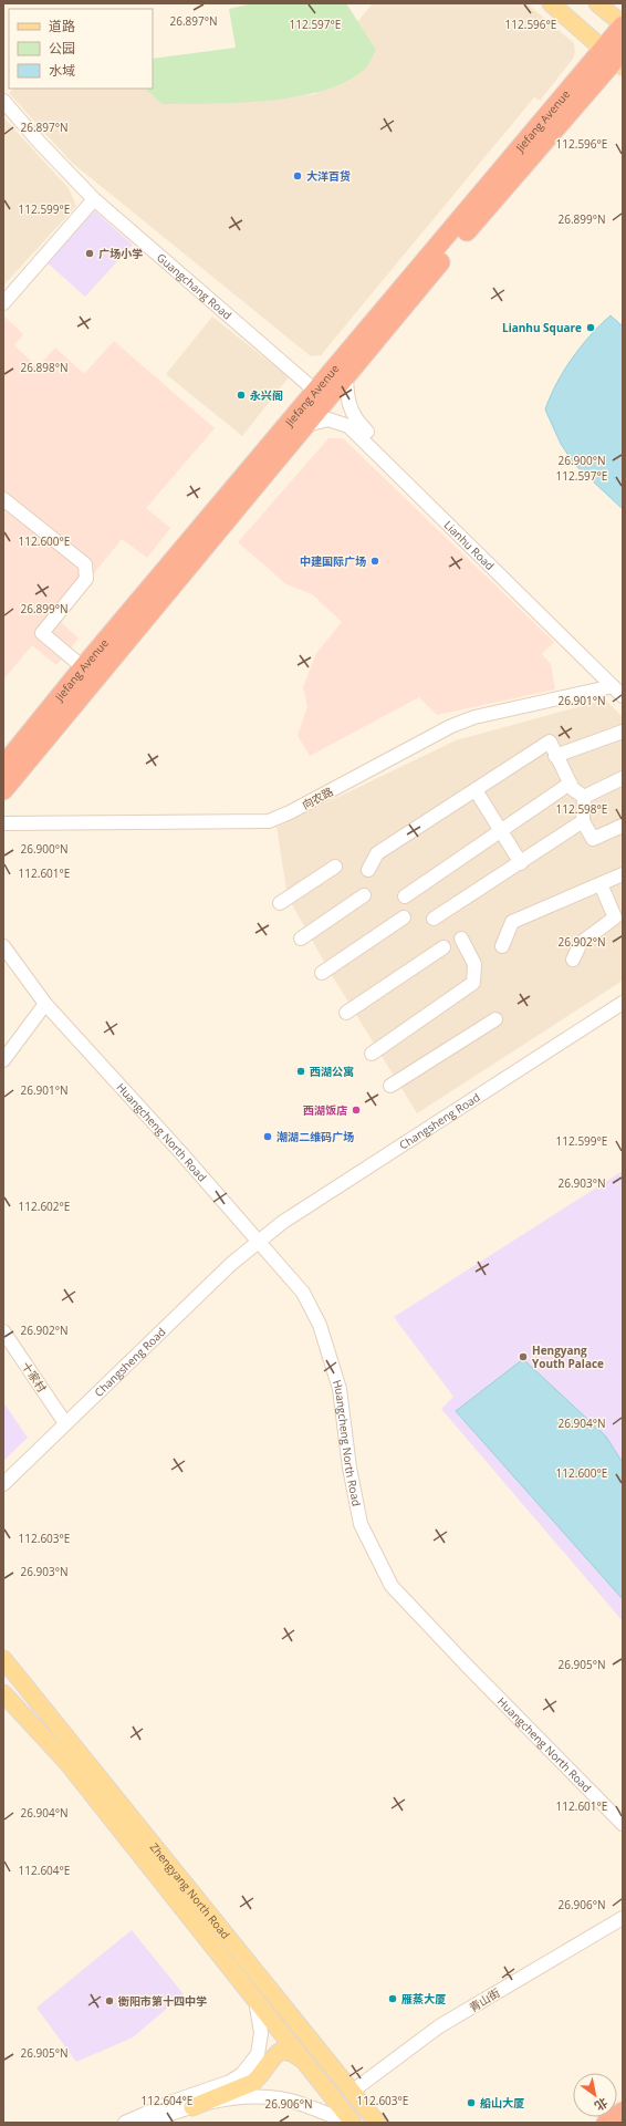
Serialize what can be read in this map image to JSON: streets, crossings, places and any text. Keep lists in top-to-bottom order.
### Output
{
  "streets": {
    "highway": ["Jiefang Avenue"],
    "main road": ["Zhengyang North Road"],
    "street": [
      "Guangchang Road",
      "Lianhu Road",
      "向农路",
      "Changsheng Road",
      "Huangcheng North Road",
      "十家村",
      "青山街"
    ]
  },
  "crossings": [
    ["Jiefang Avenue", "Guangchang Road"],
    ["Jiefang Avenue", "Lianhu Road"],
    ["Lianhu Road", "向农路"],
    ["Changsheng Road", "Huangcheng North Road"],
    ["Changsheng Road", "十家村"],
    ["Zhengyang North Road", "青山街"]
  ],
  "places": [
    "大洋百货",
    "广场小学",
    "Lianhu Square",
    "永兴阁",
    "中建国际广场",
    "西湖公寓",
    "西湖饭店",
    "潮湖二维码广场",
    "Hengyang Youth Palace",
    "雁蒸大厦",
    "衡阳市第十四中学",
    "船山大厦"
  ],
  "legend": ["道路", "公园", "水域"],
  "north": "bottom right",
  "coordinates": [
    "26.897°N",
    "112.597°E",
    "112.596°E",
    "112.599°E",
    "26.899°N",
    "26.898°N",
    "26.900°N",
    "112.600°E",
    "26.901°N",
    "112.598°E",
    "112.601°E",
    "26.902°N",
    "26.903°N",
    "112.602°E",
    "26.904°N",
    "112.603°E",
    "26.905°N",
    "112.604°E",
    "26.906°N"
  ]
}
